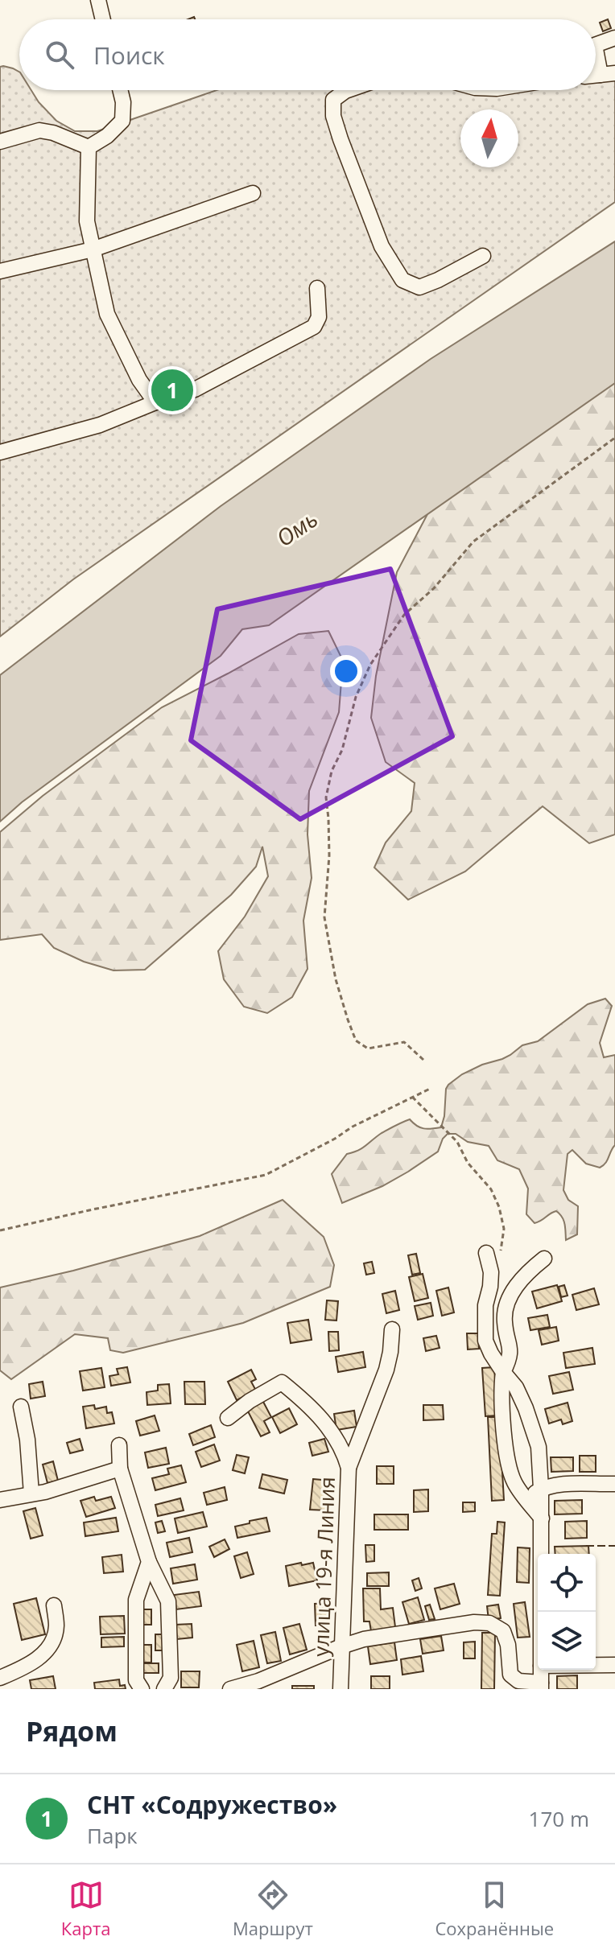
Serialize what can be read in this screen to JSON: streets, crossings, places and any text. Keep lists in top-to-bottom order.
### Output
{
  "streets": {
    "street": ["улица 19-я Линия"]
  },
  "water": ["Омь"],
  "north": "top",
  "page": {
    "search": "Поиск",
    "pins": "1",
    "heading": "Рядом",
    "list": [
      {
        "mark": "1",
        "name": "СНТ «Содружество»",
        "note": "Парк",
        "value": "170 m"
      }
    ],
    "nav": ["Карта", "Маршрут", "Сохранённые"]
  }
}
